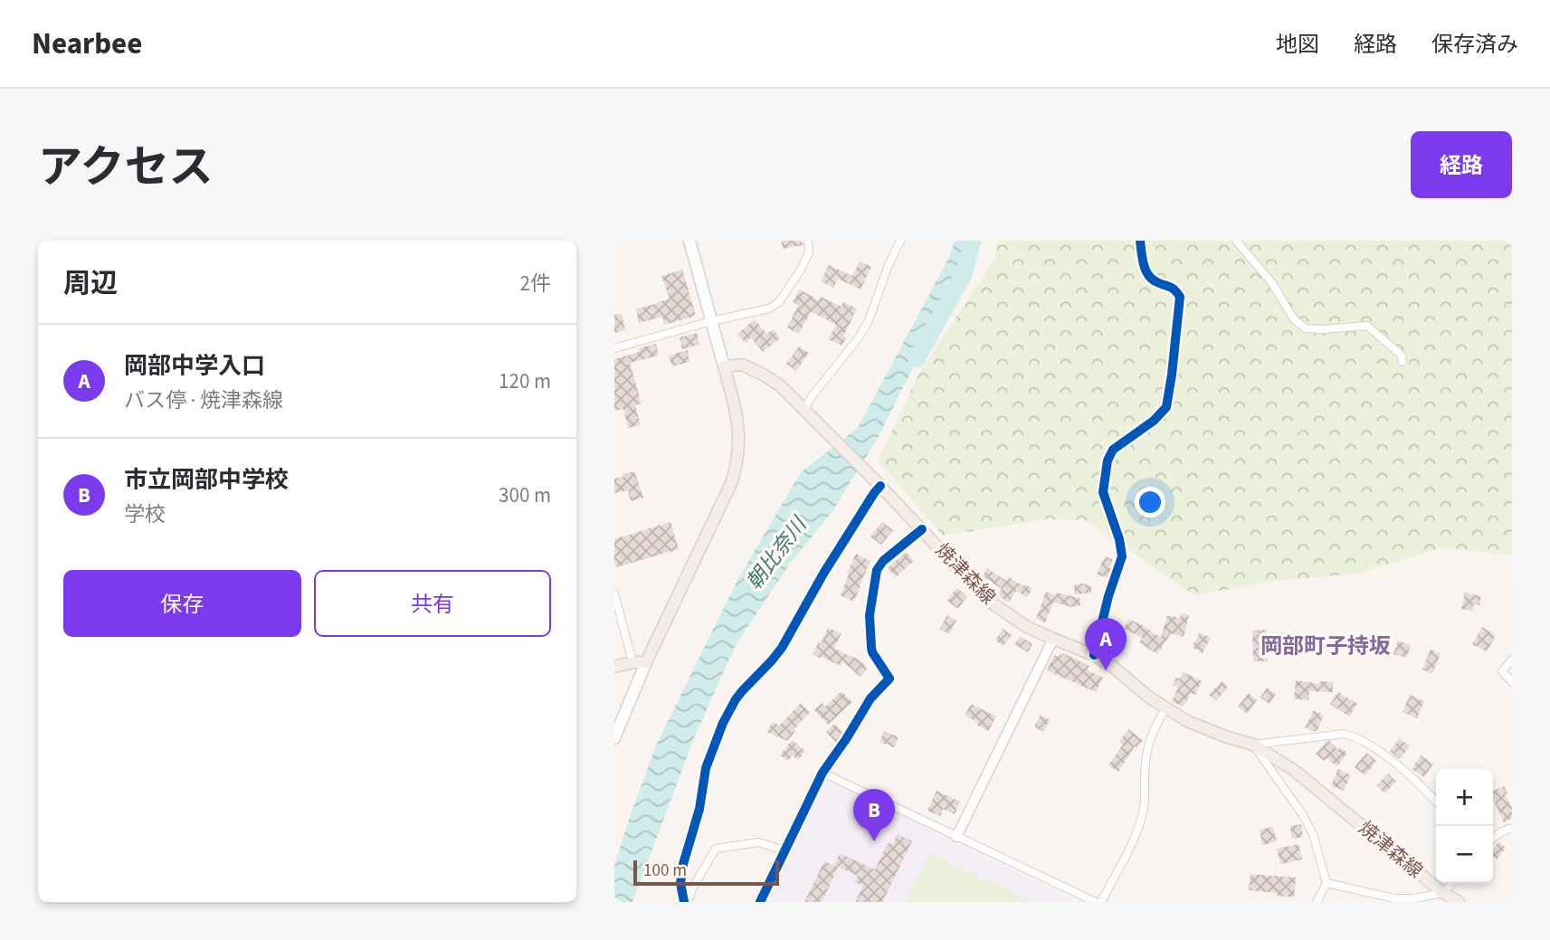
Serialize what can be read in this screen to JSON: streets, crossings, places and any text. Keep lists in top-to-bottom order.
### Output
{
  "streets": {
    "main road": ["焼津森線"]
  },
  "districts": ["岡部町子持坂"],
  "water": ["朝比奈川"],
  "scale_bar": "100 m",
  "page": {
    "header": "Nearbee",
    "nav": ["地図", "経路", "保存済み"],
    "title": "アクセス",
    "buttons": [
      "経路",
      ["保存", "共有"]
    ],
    "heading": ["周辺", "2件"],
    "list": [
      {
        "mark": "A",
        "name": "岡部中学入口",
        "note": "バス停 · 焼津森線",
        "value": "120 m"
      },
      {
        "mark": "B",
        "name": "市立岡部中学校",
        "note": "学校",
        "value": "300 m"
      }
    ],
    "pins": ["A", "B"],
    "map_buttons": ["+", "−"],
    "scale": "100 m"
  }
}
